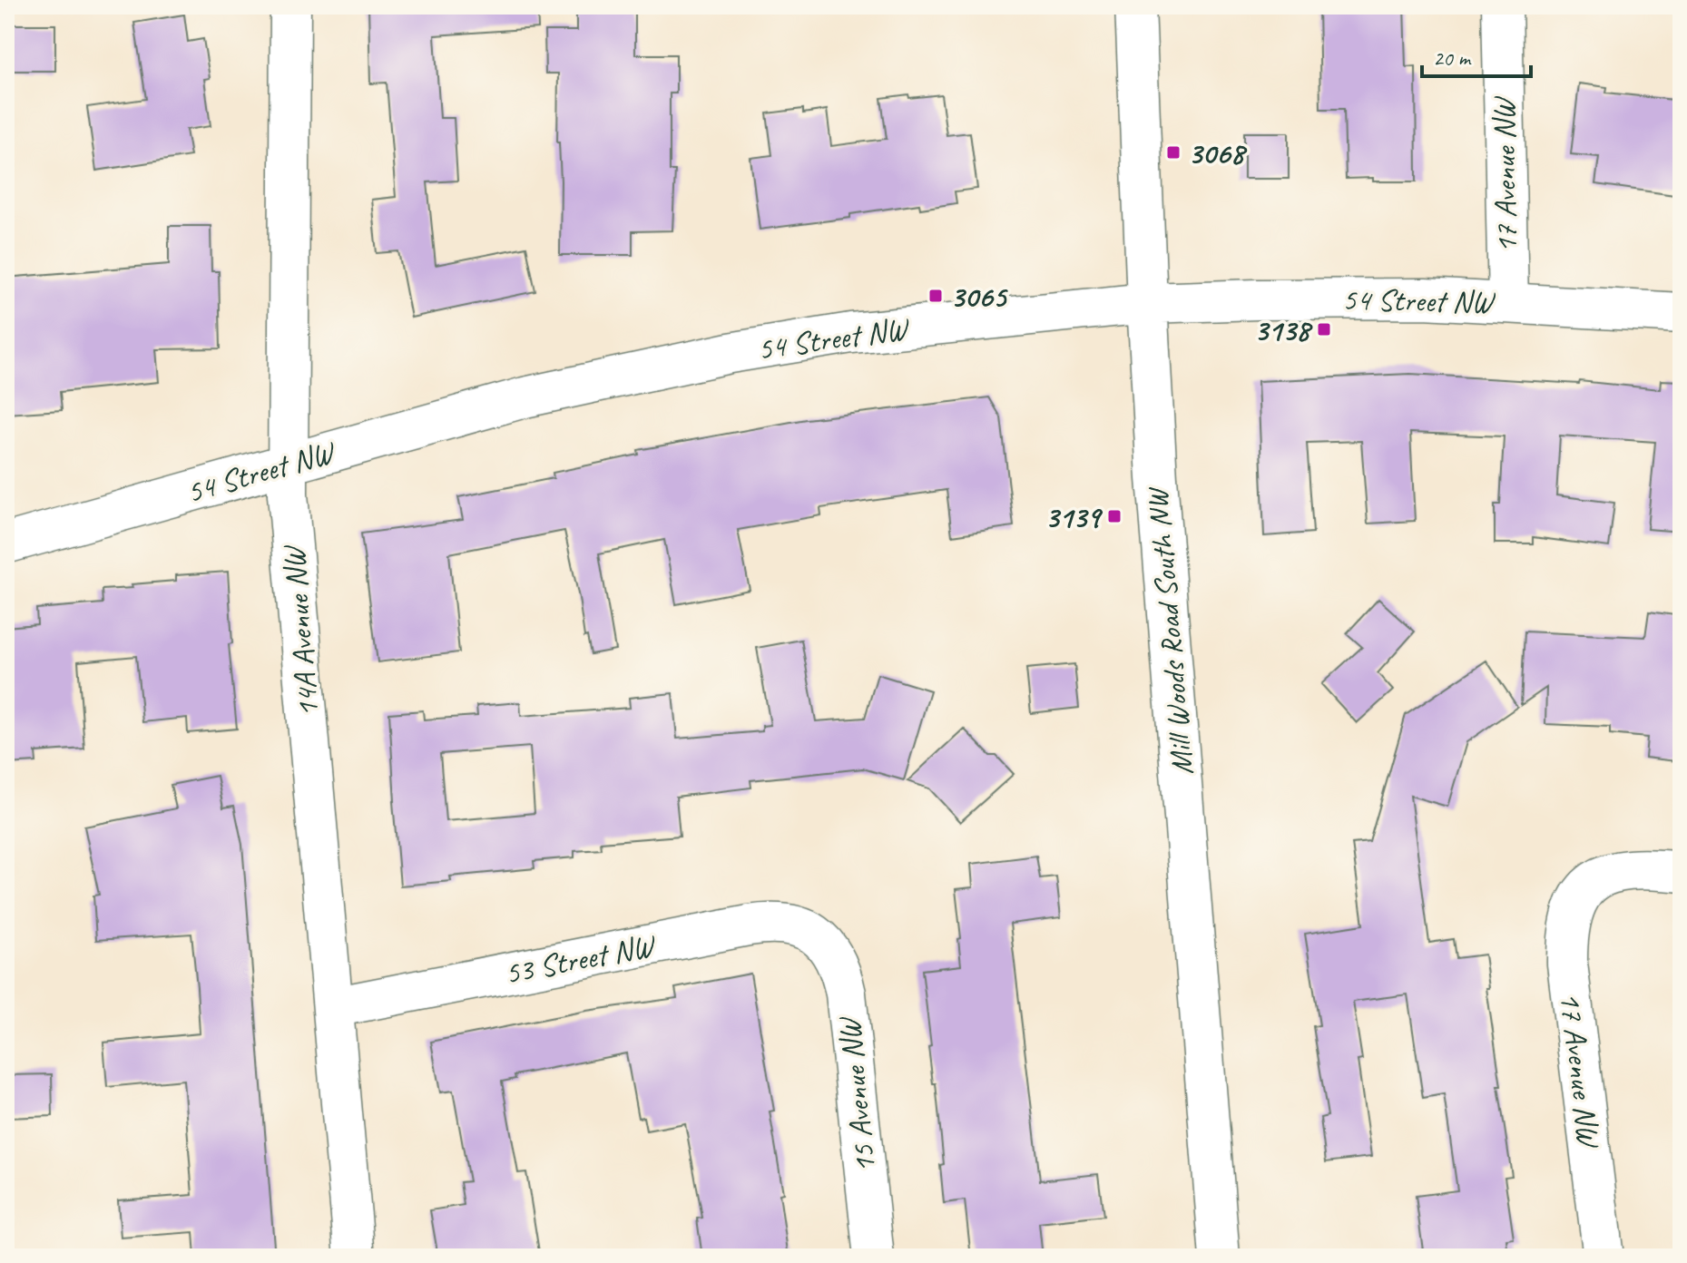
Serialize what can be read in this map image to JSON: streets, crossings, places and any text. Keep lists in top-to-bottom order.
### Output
{
  "streets": {
    "street": [
      "17 Avenue NW",
      "54 Street NW",
      "14A Avenue NW",
      "Mill Woods Road South NW",
      "53 Street NW",
      "15 Avenue NW"
    ]
  },
  "crossings": [
    ["17 Avenue NW", "54 Street NW"],
    ["54 Street NW", "14A Avenue NW"],
    ["54 Street NW", "Mill Woods Road South NW"],
    ["14A Avenue NW", "53 Street NW"],
    ["53 Street NW", "15 Avenue NW"]
  ],
  "places": {
    "transit": [
      "3068",
      "3065",
      "3138",
      "3139"
    ]
  },
  "scale_bar": "20 m"
}
